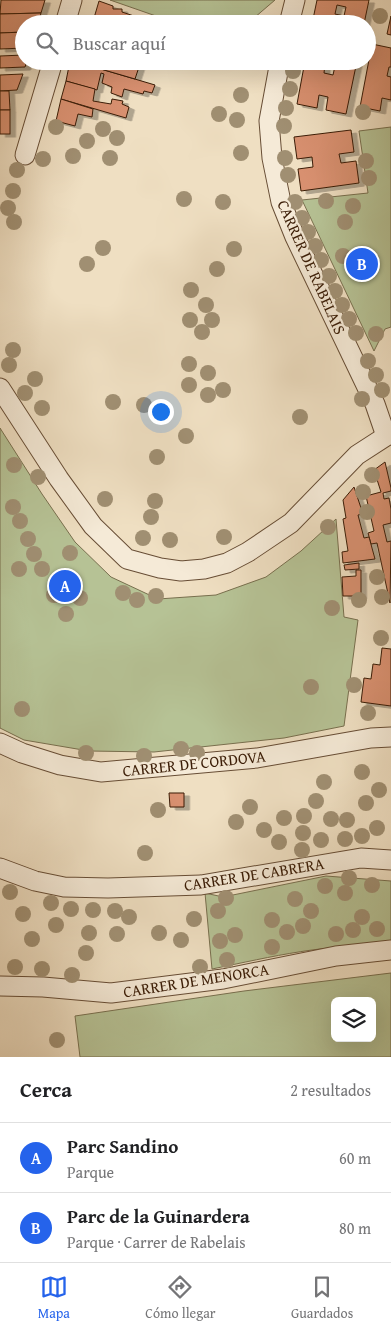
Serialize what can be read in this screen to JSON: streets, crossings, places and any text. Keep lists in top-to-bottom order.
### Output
{
  "streets": {
    "street": [
      "CARRER DE RABELAIS",
      "CARRER DE CORDOVA",
      "CARRER DE CABRERA",
      "CARRER DE MENORCA"
    ]
  },
  "page": {
    "search": "Buscar aquí",
    "pins": ["B", "A"],
    "heading": ["Cerca", "2 resultados"],
    "list": [
      {
        "mark": "A",
        "name": "Parc Sandino",
        "note": "Parque",
        "value": "60 m"
      },
      {
        "mark": "B",
        "name": "Parc de la Guinardera",
        "note": "Parque · Carrer de Rabelais",
        "value": "80 m"
      }
    ],
    "nav": ["Mapa", "Cómo llegar", "Guardados"]
  }
}
